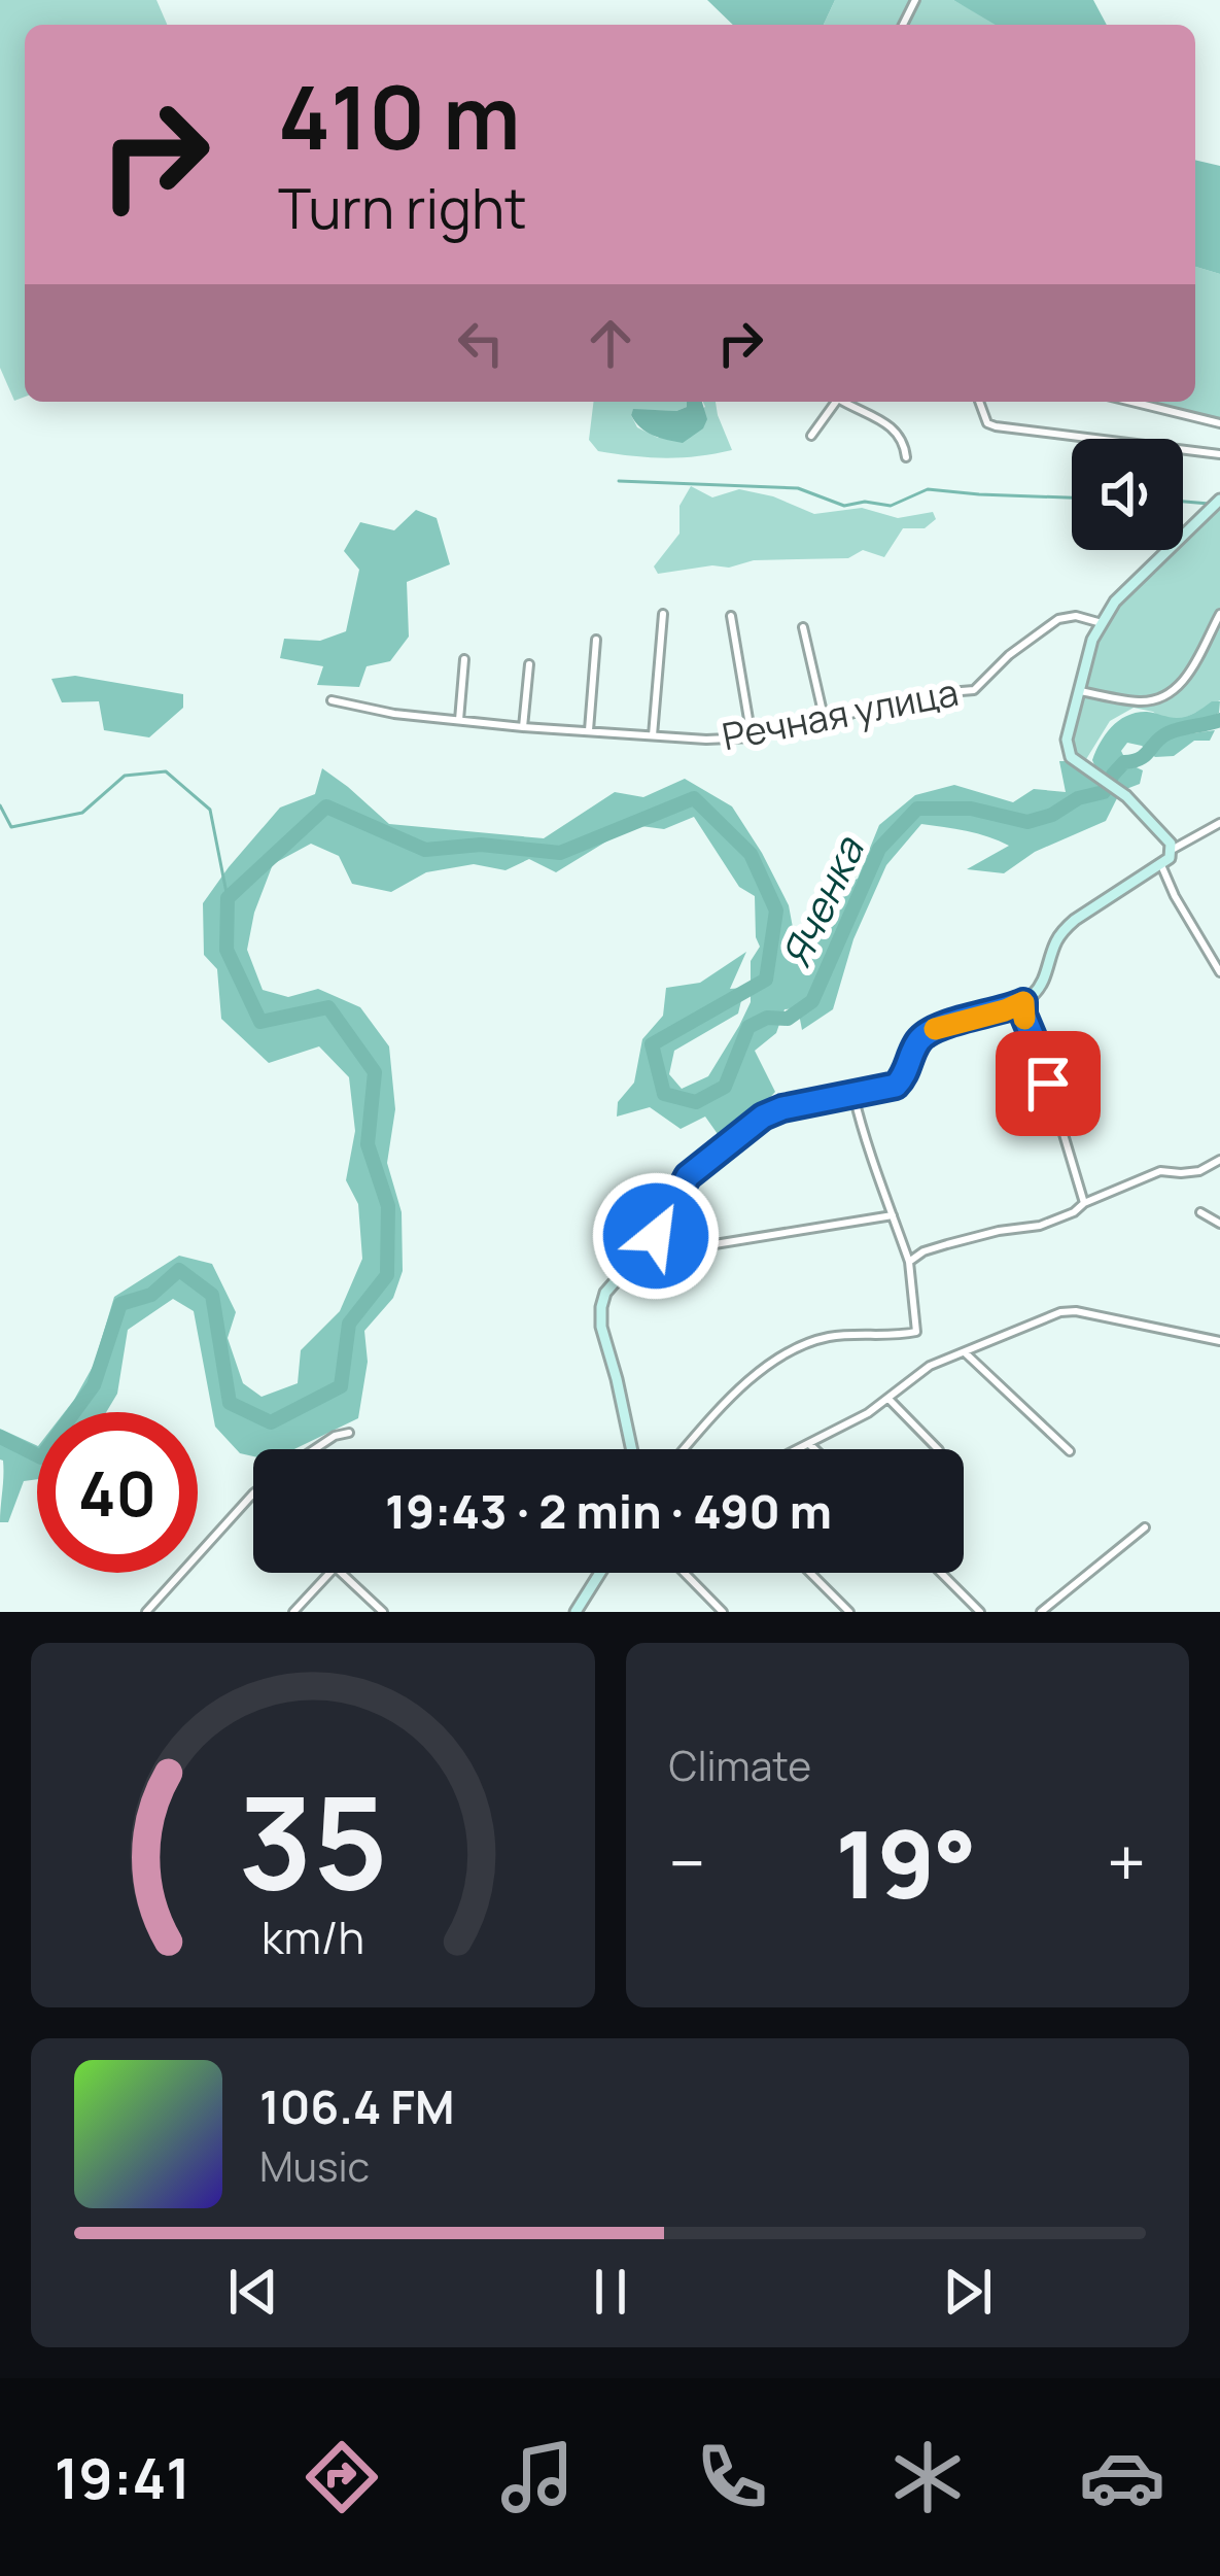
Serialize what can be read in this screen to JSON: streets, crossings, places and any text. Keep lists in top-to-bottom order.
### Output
{
  "streets": {
    "street": ["Речная улица"]
  },
  "water": ["Яченка"],
  "page": {
    "turn": ["410 m", "Turn right"],
    "limit": "40",
    "trip": "19:43 · 2 min · 490 m",
    "tile": "Climate",
    "heat": ["−", "19°", "+"],
    "song": ["106.4 FM", "Music"],
    "tabs": "19:41",
    "gauge": ["35", "km/h"]
  }
}
